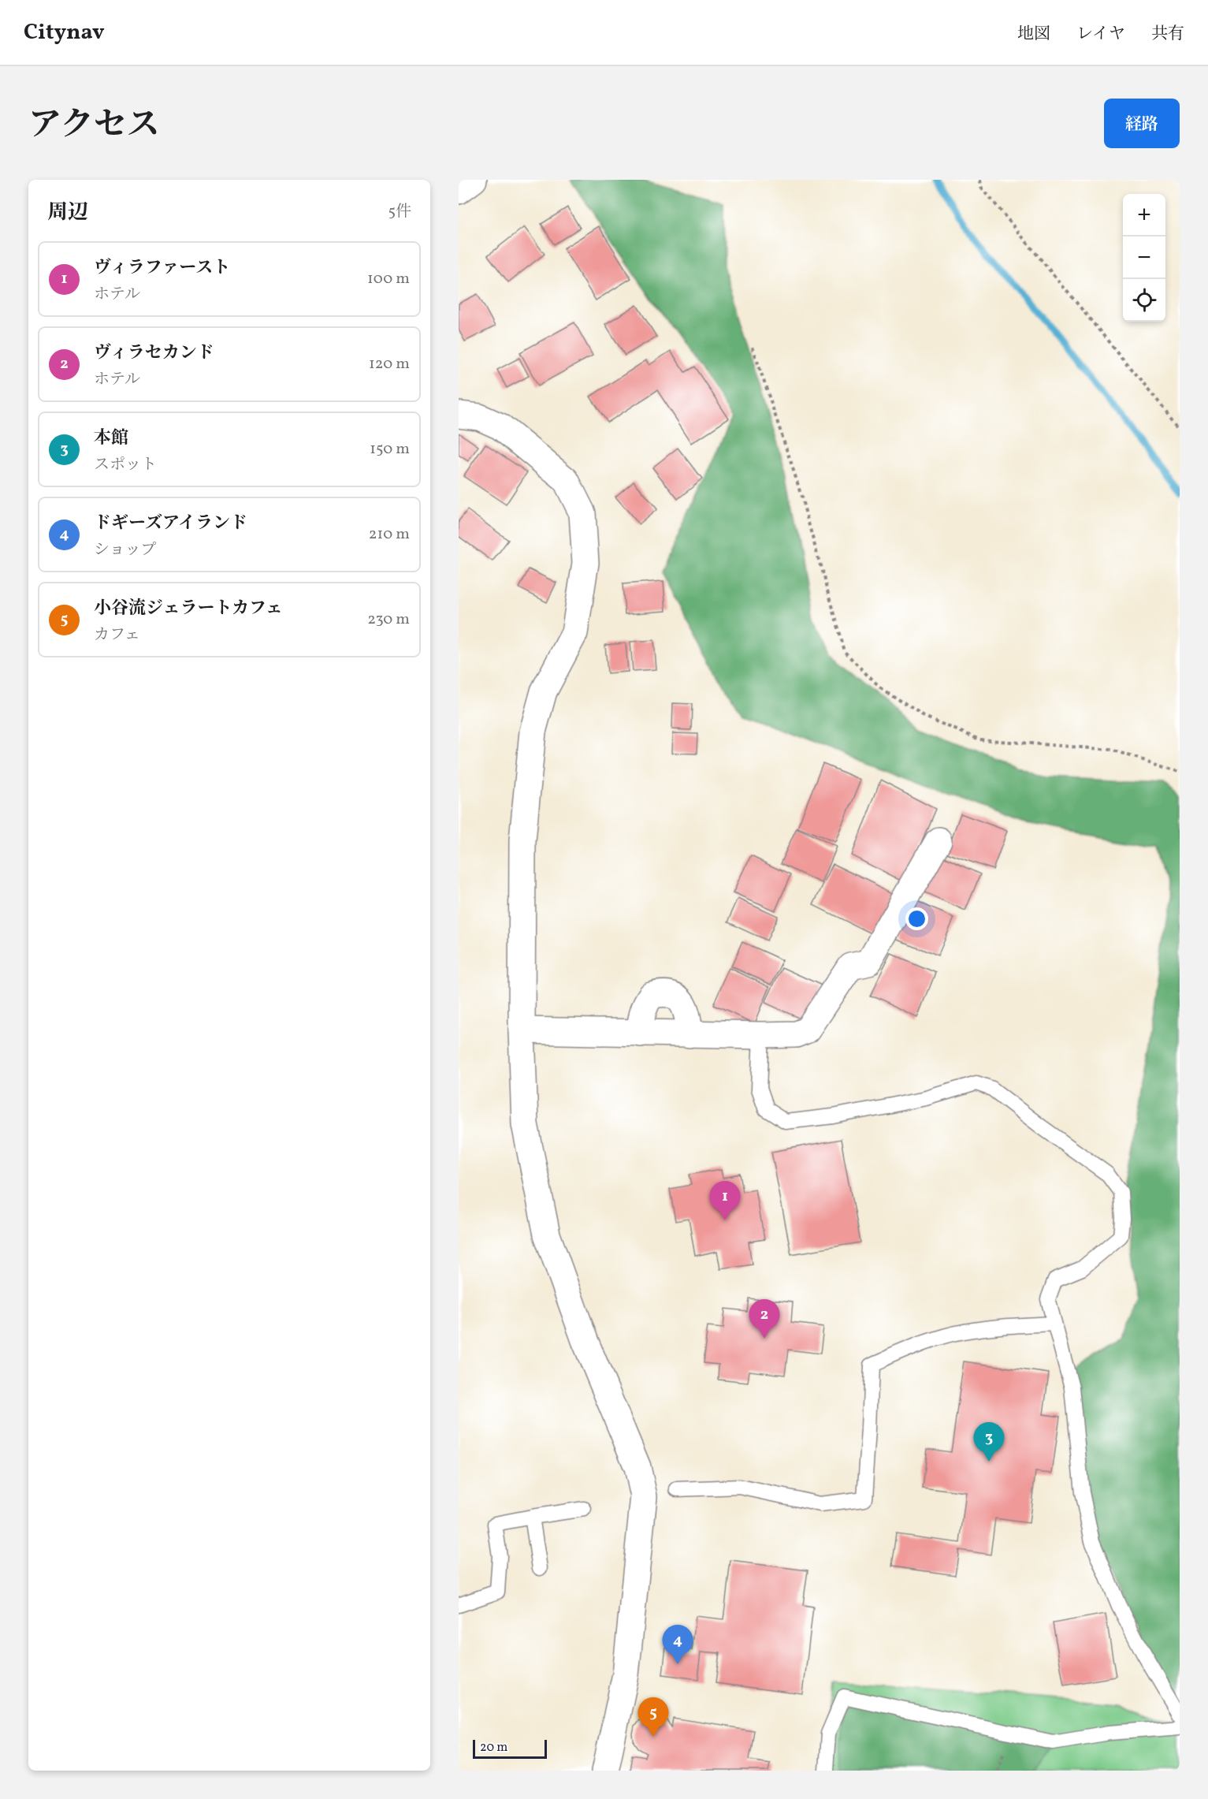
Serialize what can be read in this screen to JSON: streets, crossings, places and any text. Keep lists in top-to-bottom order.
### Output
{
  "scale_bar": "20 m",
  "page": {
    "header": "Citynav",
    "nav": ["地図", "レイヤ", "共有"],
    "title": "アクセス",
    "buttons": "経路",
    "heading": ["周辺", "5件"],
    "map_buttons": ["+", "−"],
    "list": [
      {
        "mark": "1",
        "name": "ヴィラファースト",
        "note": "ホテル",
        "value": "100 m"
      },
      {
        "mark": "2",
        "name": "ヴィラセカンド",
        "note": "ホテル",
        "value": "120 m"
      },
      {
        "mark": "3",
        "name": "本館",
        "note": "スポット",
        "value": "150 m"
      },
      {
        "mark": "4",
        "name": "ドギーズアイランド",
        "note": "ショップ",
        "value": "210 m"
      },
      {
        "mark": "5",
        "name": "小谷流ジェラートカフェ",
        "note": "カフェ",
        "value": "230 m"
      }
    ],
    "pins": [
      "1",
      "2",
      "3",
      "4",
      "5"
    ],
    "scale": "20 m"
  }
}
